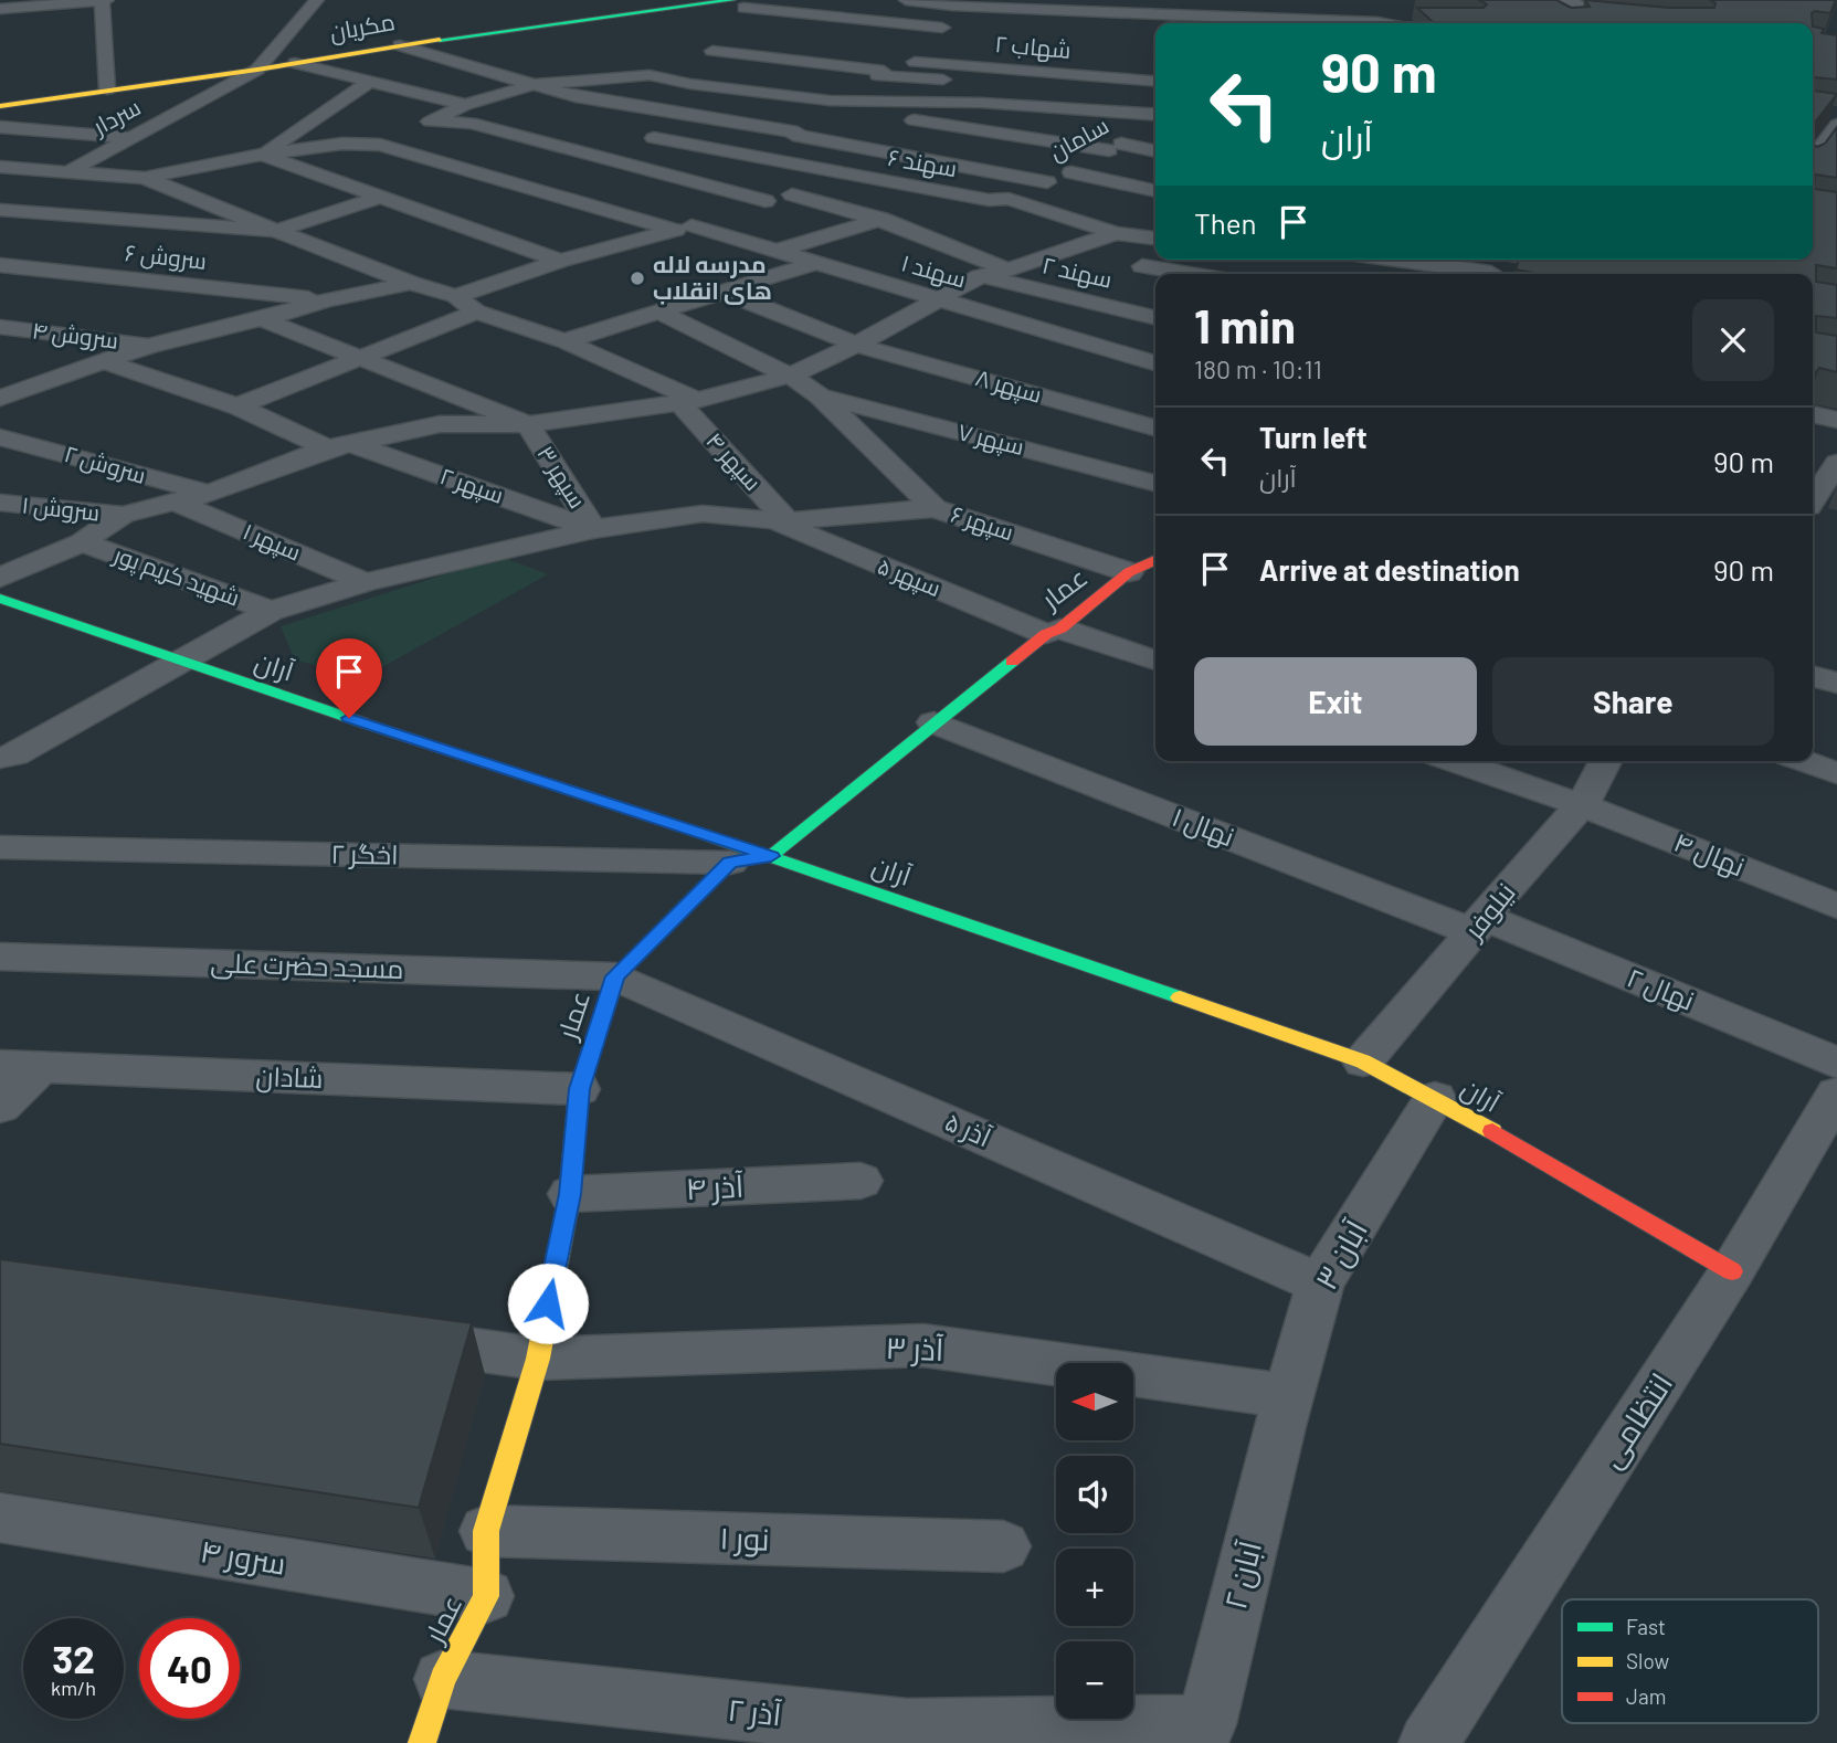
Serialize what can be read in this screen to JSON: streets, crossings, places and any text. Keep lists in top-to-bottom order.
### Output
{
  "streets": {
    "street": [
      "مکریان",
      "شهاب ۲",
      "سردار",
      "سامان",
      "سهند ۶",
      "سروش ۶",
      "سهند ۱",
      "سهند ۲",
      "سروش ۴",
      "سپهر ۸",
      "سپهر ۷",
      "سپهر ۴",
      "سروش ۲",
      "سپهر ۳",
      "سپهر ۲",
      "سروش ۱",
      "سپهر ۶",
      "سپهر ۱",
      "شهید کریم پور",
      "سپهر ۵",
      "عمار",
      "آران",
      "نهال ۱",
      "اخگر ۲",
      "نهال ۴",
      "نیلوفر",
      "مسجد حضرت علی",
      "نهال ۲",
      "شادان",
      "آذر ۵",
      "آذر ۴",
      "آبان ۳",
      "آذر ۳",
      "انتظامی",
      "نور ۱",
      "سرور ۴",
      "آبان ۲",
      "آذر ۲"
    ]
  },
  "crossings": [
    ["مکریان", "سردار"],
    ["سامان", "سهند ۶"],
    ["سپهر ۷", "سپهر ۶"],
    ["سپهر ۴", "سپهر ۵"],
    ["سپهر ۳", "سپهر ۲"],
    ["سپهر ۶", "عمار"],
    ["سپهر ۵", "عمار"],
    ["عمار", "آران"],
    ["عمار", "نهال ۱"],
    ["عمار", "اخگر ۲"],
    ["عمار", "مسجد حضرت علی"],
    ["عمار", "شادان"],
    ["عمار", "آذر ۵"],
    ["عمار", "آذر ۴"],
    ["عمار", "آذر ۳"],
    ["عمار", "نور ۱"],
    ["عمار", "سرور ۴"],
    ["عمار", "آذر ۲"],
    ["آران", "نیلوفر"],
    ["آران", "آبان ۳"],
    ["آران", "انتظامی"],
    ["نهال ۱", "نیلوفر"],
    ["نهال ۱", "نهال ۲"],
    ["نهال ۴", "نیلوفر"],
    ["نیلوفر", "نهال ۲"],
    ["مسجد حضرت علی", "آذر ۵"],
    ["آذر ۵", "آبان ۳"],
    ["آبان ۳", "آذر ۳"],
    ["آبان ۳", "آبان ۲"],
    ["آذر ۳", "آبان ۲"],
    ["آبان ۲", "آذر ۲"]
  ],
  "places": ["مدرسه لاله های انقلاب"],
  "legend": ["Fast", "Slow", "Jam"],
  "north": "left",
  "page": {
    "turn": ["90 m", "آران"],
    "then": "Then",
    "heading": ["1 min", "180 m · 10:11"],
    "list": [
      {
        "name": "Turn left",
        "note": "آران",
        "value": "90 m"
      },
      {
        "name": "Arrive at destination",
        "value": "90 m"
      }
    ],
    "buttons": ["Exit", "Share"],
    "map_buttons": ["+", "−"],
    "speed": "32 km/h",
    "limit": "40"
  }
}
